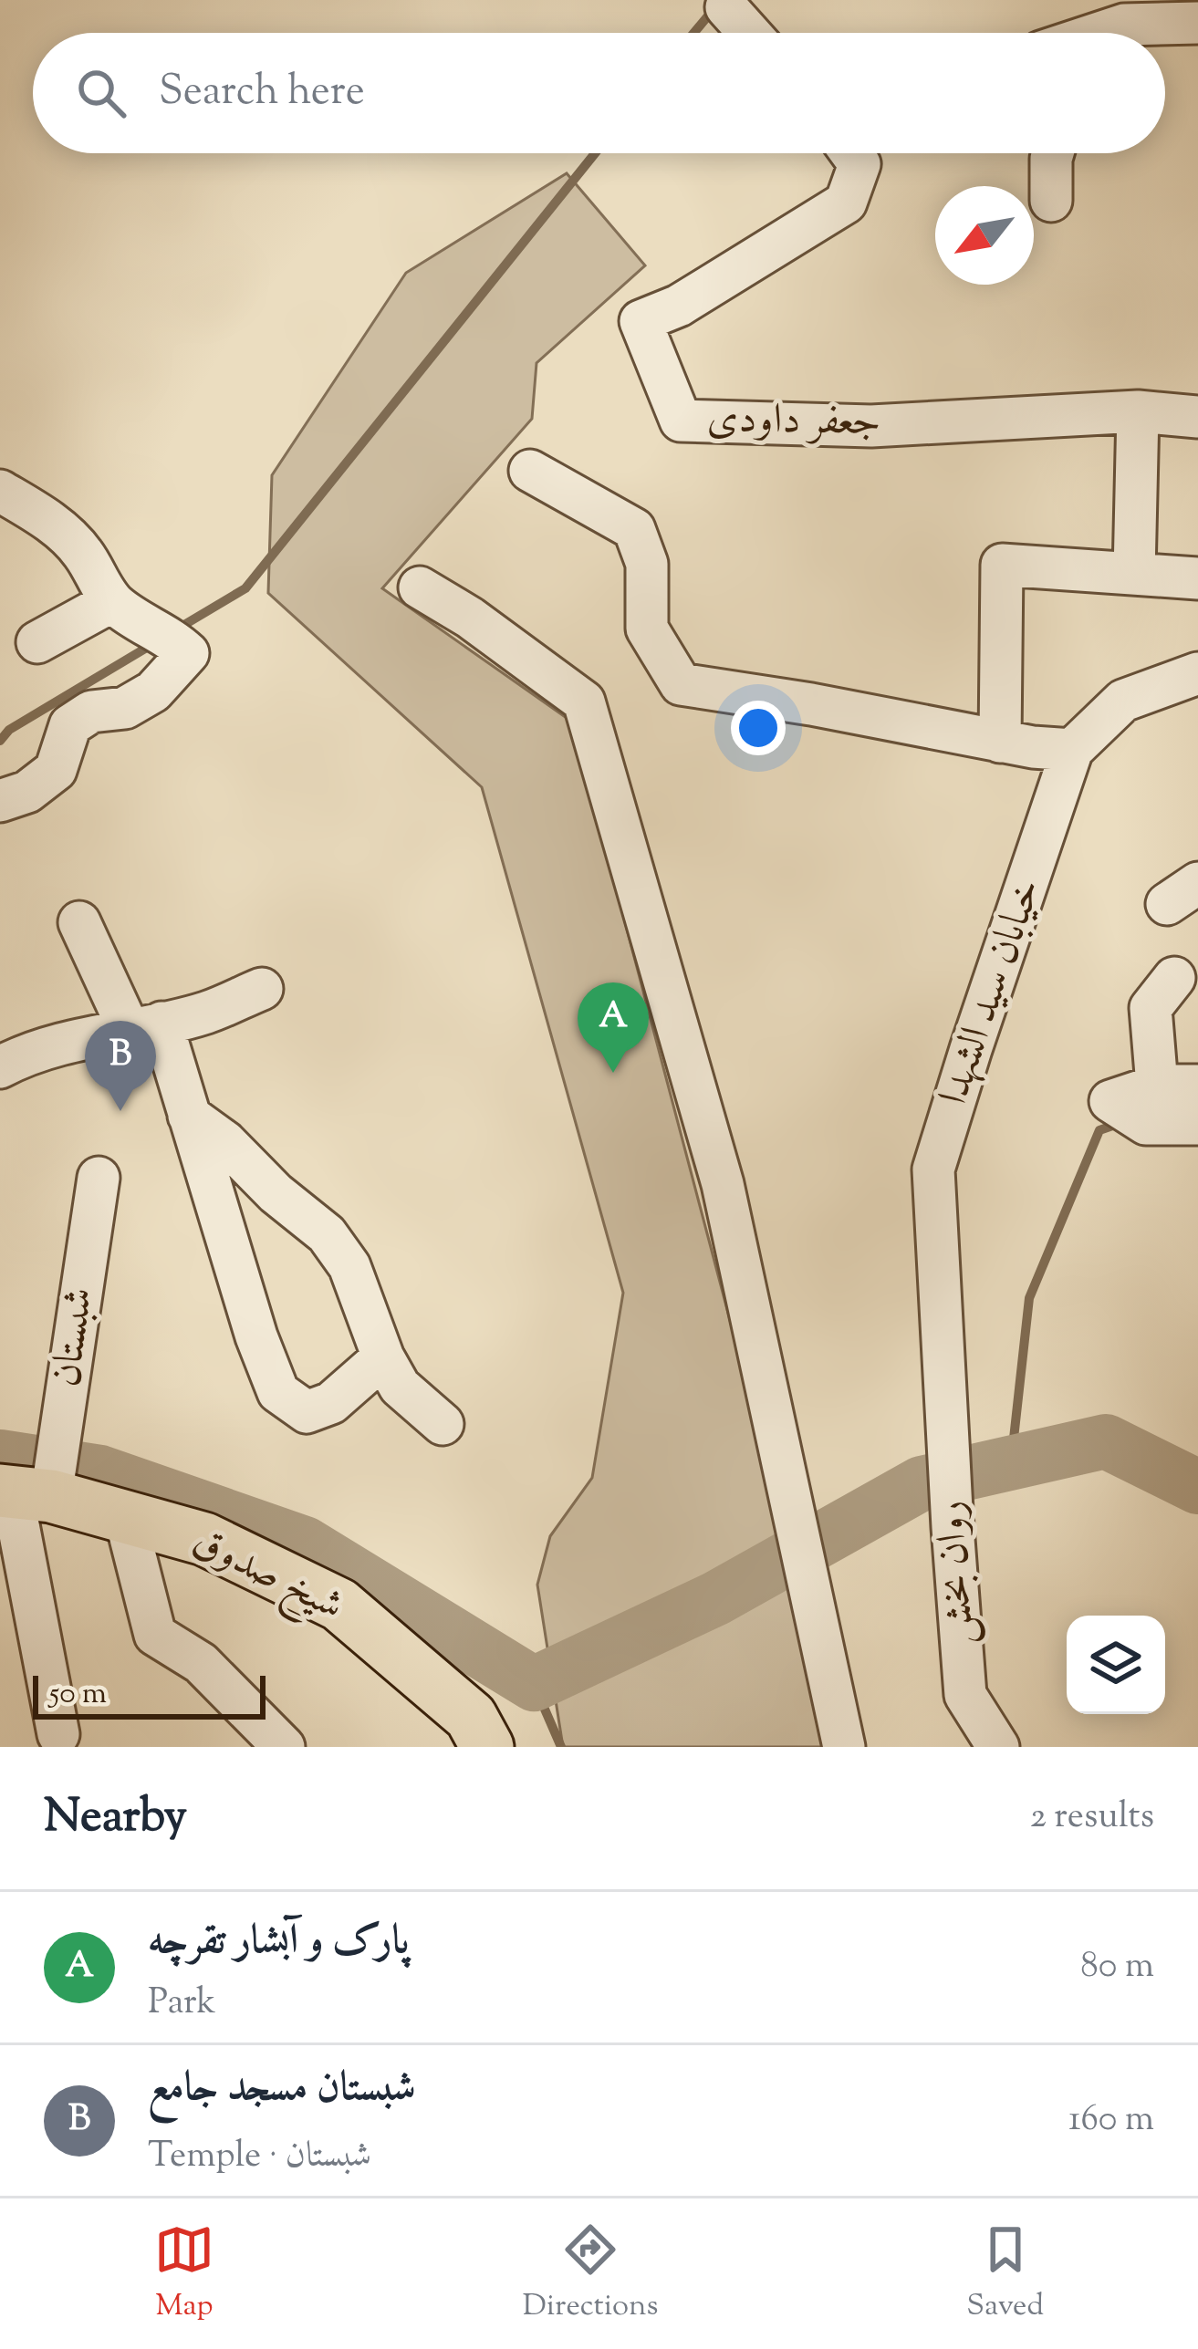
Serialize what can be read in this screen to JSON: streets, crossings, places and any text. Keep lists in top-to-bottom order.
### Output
{
  "streets": {
    "main road": ["شیخ صدوق"],
    "street": [
      "جعفر داودی",
      "خیابان سید الشهدا",
      "شبستان",
      "روان بخش"
    ]
  },
  "crossings": [
    ["خیابان سید الشهدا", "روان بخش"],
    ["شبستان", "شیخ صدوق"]
  ],
  "scale_bar": "50 m",
  "north": "bottom left",
  "page": {
    "search": "Search here",
    "pins": ["A", "B"],
    "scale": "50 m",
    "heading": ["Nearby", "2 results"],
    "list": [
      {
        "mark": "A",
        "name": "پارک و آبشار تقرچه",
        "note": "Park",
        "value": "80 m"
      },
      {
        "mark": "B",
        "name": "شبستان مسجد جامع",
        "note": "Temple · شبستان",
        "value": "160 m"
      }
    ],
    "nav": ["Map", "Directions", "Saved"]
  }
}
